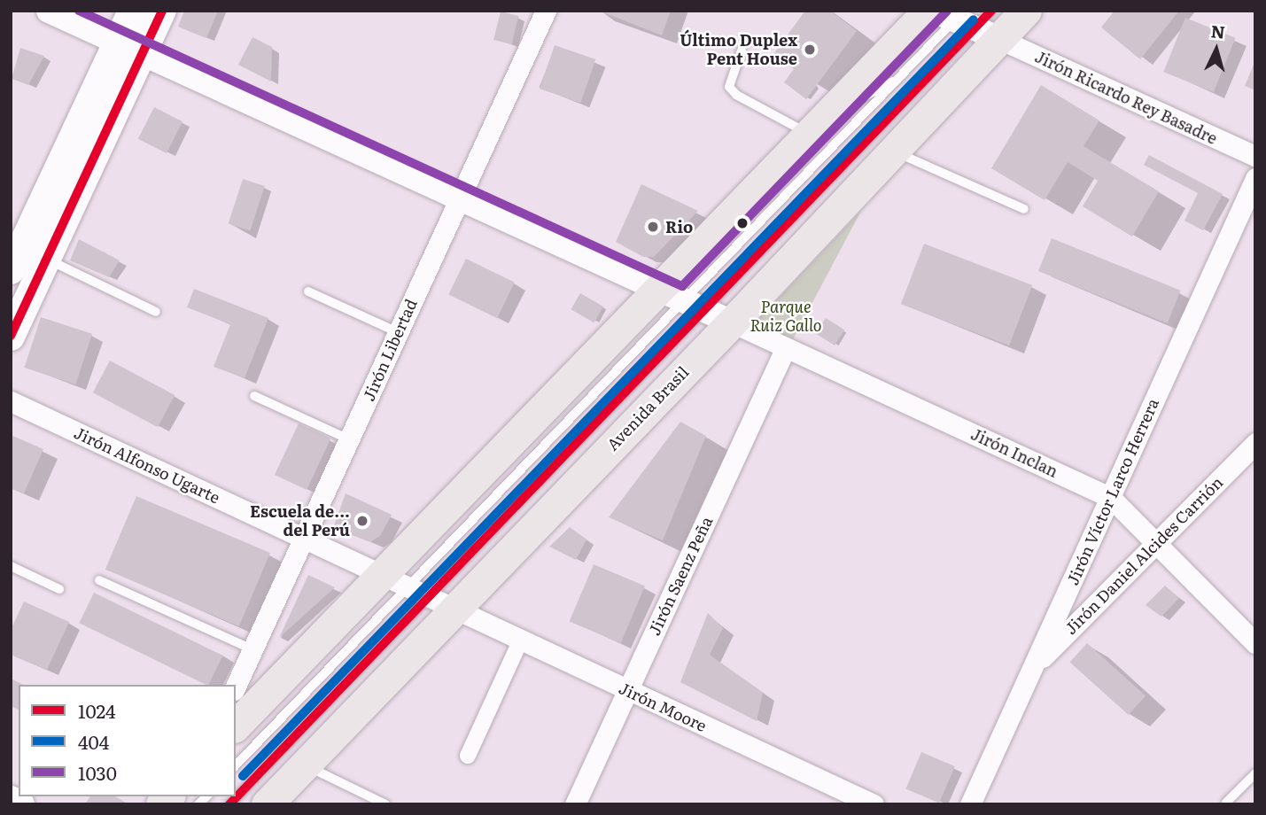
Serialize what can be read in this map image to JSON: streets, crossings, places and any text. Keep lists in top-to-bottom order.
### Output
{
  "streets": {
    "main road": ["Avenida Brasil"],
    "street": [
      "Jirón Ricardo Rey Basadre",
      "Jirón Libertad",
      "Jirón Inclan",
      "Jirón Alfonso Ugarte",
      "Jirón Víctor Larco Herrera",
      "Jirón Daniel Alcides Carrión",
      "Jirón Saenz Peña",
      "Jirón Moore"
    ]
  },
  "crossings": [
    ["Jirón Ricardo Rey Basadre", "Avenida Brasil"],
    ["Jirón Libertad", "Jirón Alfonso Ugarte"],
    ["Avenida Brasil", "Jirón Inclan"],
    ["Avenida Brasil", "Jirón Alfonso Ugarte"],
    ["Avenida Brasil", "Jirón Moore"],
    ["Jirón Inclan", "Jirón Víctor Larco Herrera"],
    ["Jirón Inclan", "Jirón Daniel Alcides Carrión"],
    ["Jirón Inclan", "Jirón Saenz Peña"],
    ["Jirón Alfonso Ugarte", "Jirón Moore"],
    ["Jirón Víctor Larco Herrera", "Jirón Daniel Alcides Carrión"],
    ["Jirón Saenz Peña", "Jirón Moore"]
  ],
  "parks": ["Parque Ruiz Gallo"],
  "places": ["Último Duplex Pent House", "Rio", "Escuela de... del Perú"],
  "lines": ["transit line 1024", "transit line 1030", "transit line 404"],
  "legend": ["1024", "404", "1030"],
  "north": "top"
}
